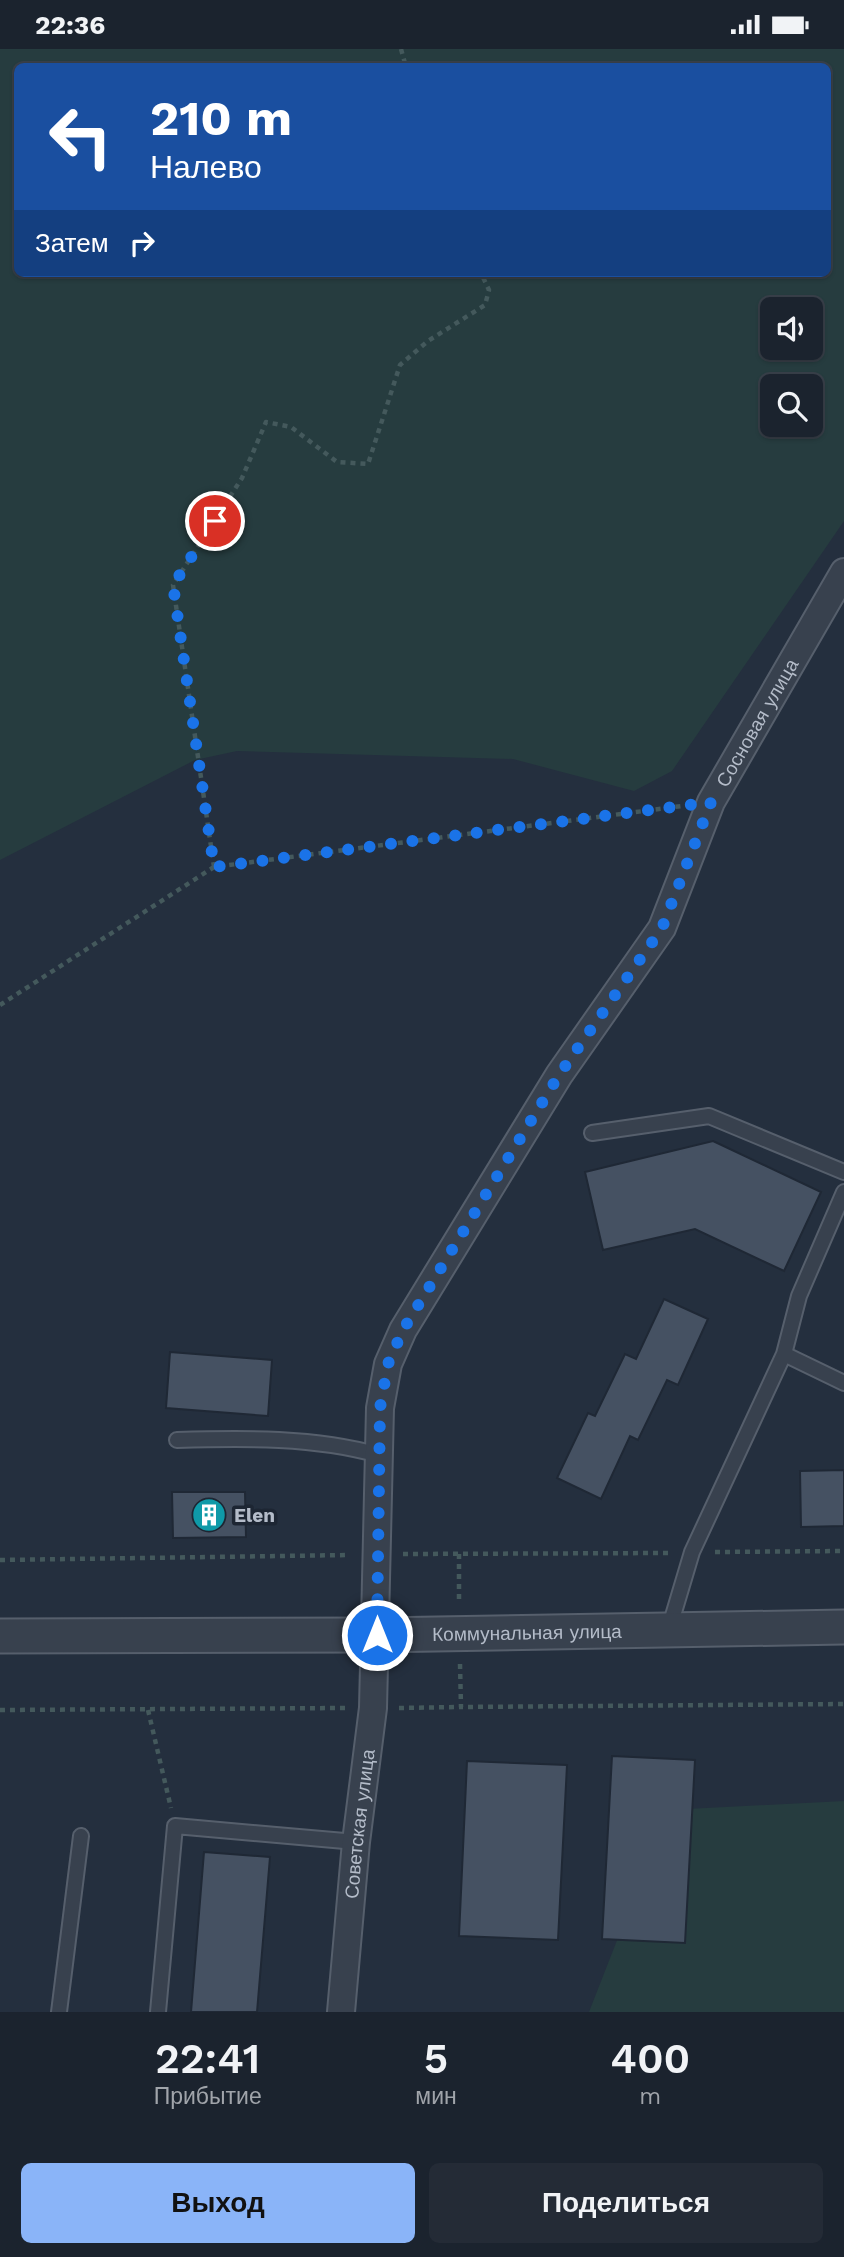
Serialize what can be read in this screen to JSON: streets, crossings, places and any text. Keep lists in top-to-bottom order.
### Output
{
  "streets": {
    "street": ["Сосновая улица", "Коммунальная улица", "Советская улица"]
  },
  "crossings": [
    ["Сосновая улица", "Коммунальная улица"],
    ["Сосновая улица", "Советская улица"],
    ["Коммунальная улица", "Советская улица"]
  ],
  "places": {
    "building": ["Elen"]
  },
  "page": {
    "status": "22:36",
    "turn": ["210 m", "Налево"],
    "then": "Затем",
    "eta": [
      "22:41",
      "Прибытие",
      "5",
      "мин",
      "400",
      "m"
    ],
    "buttons": ["Выход", "Поделиться"]
  }
}
